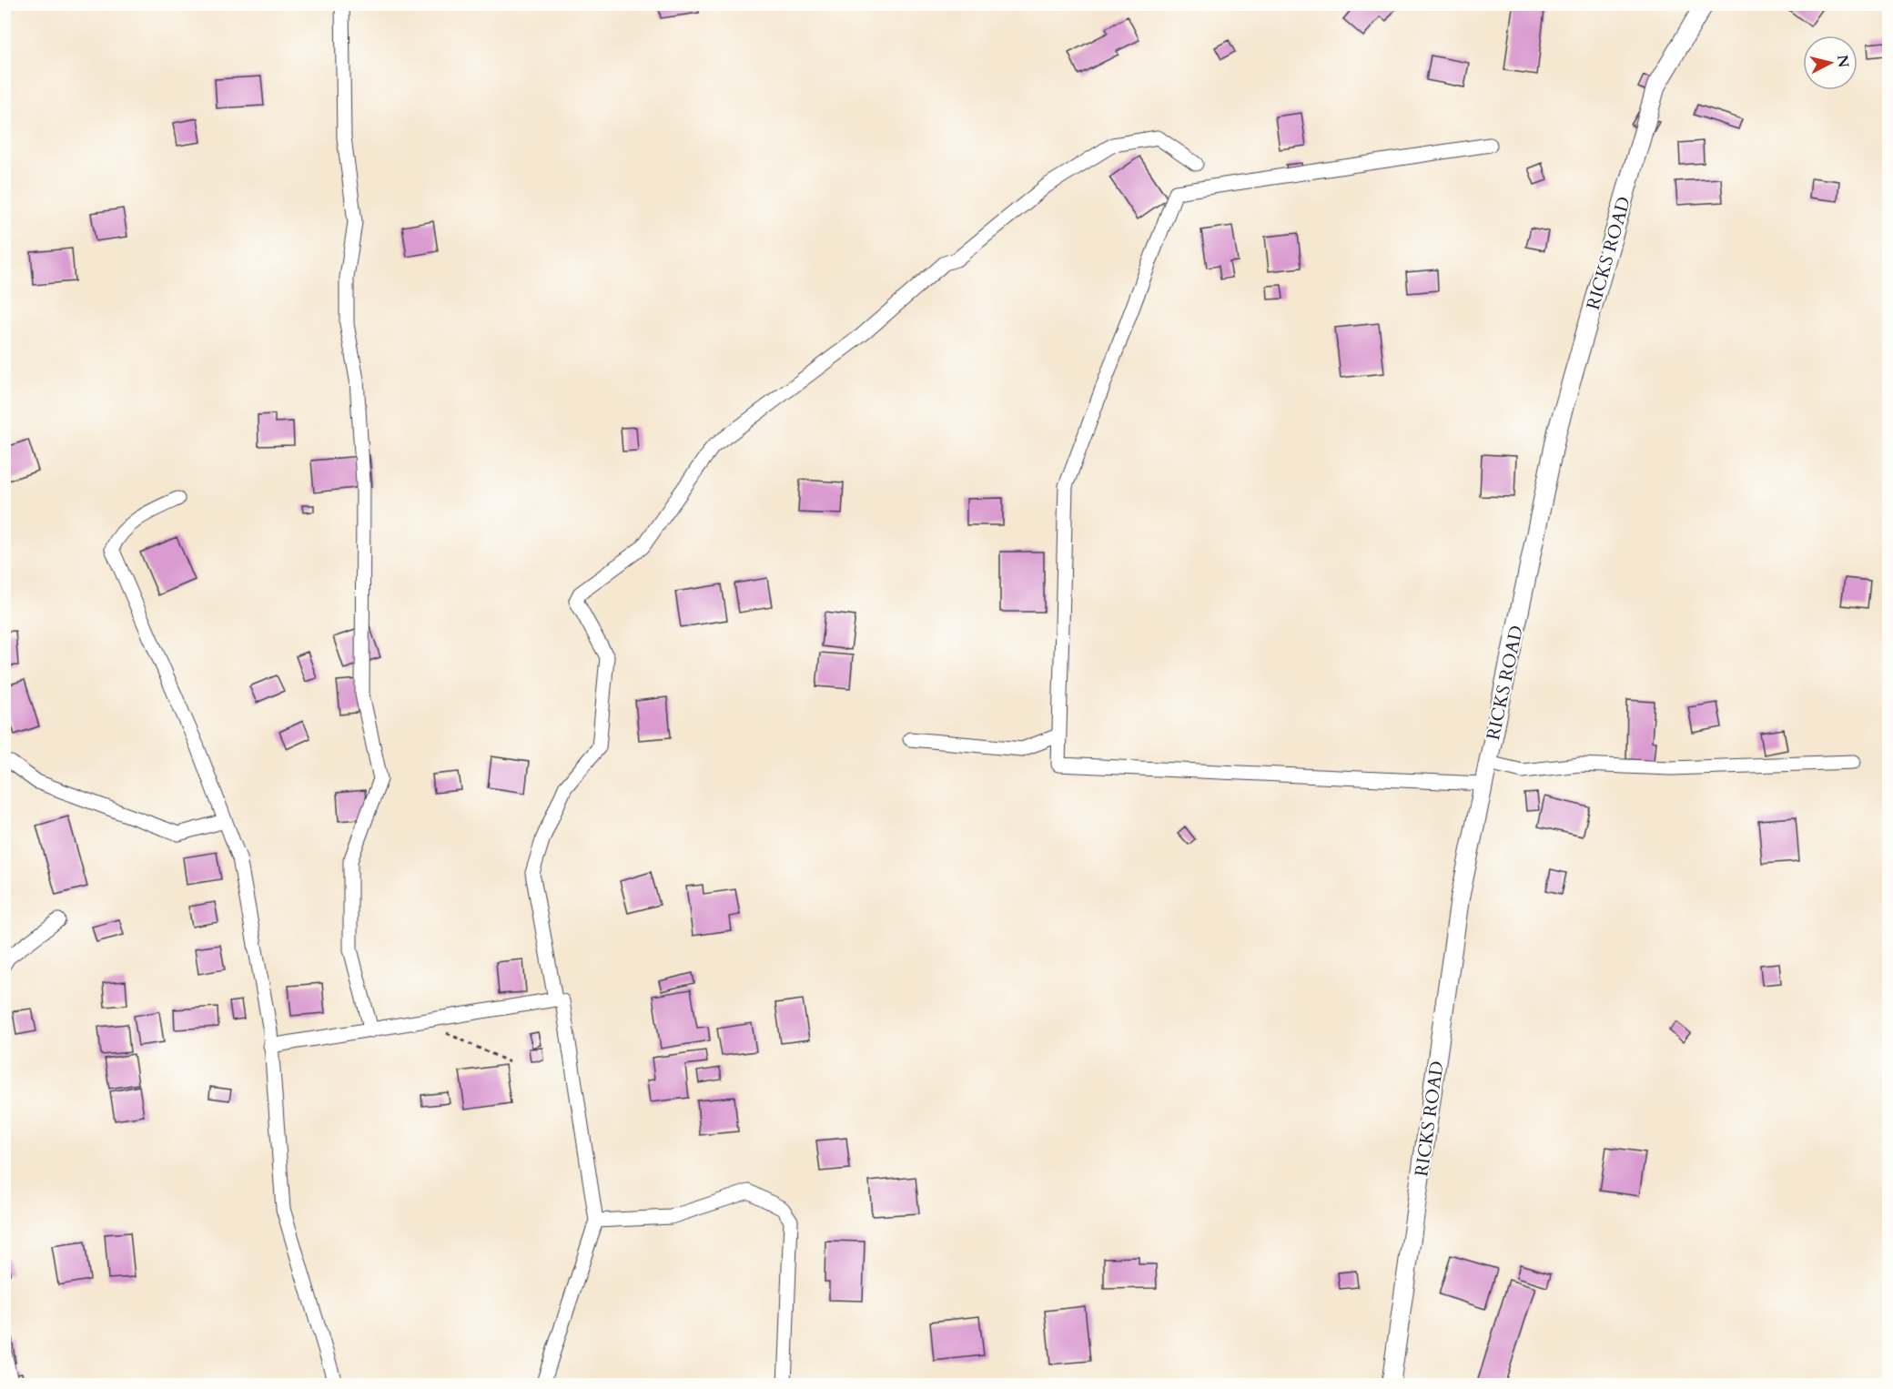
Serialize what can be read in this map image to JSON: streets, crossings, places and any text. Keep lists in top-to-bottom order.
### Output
{
  "streets": {
    "street": ["RICKS ROAD"]
  },
  "north": "right"
}
